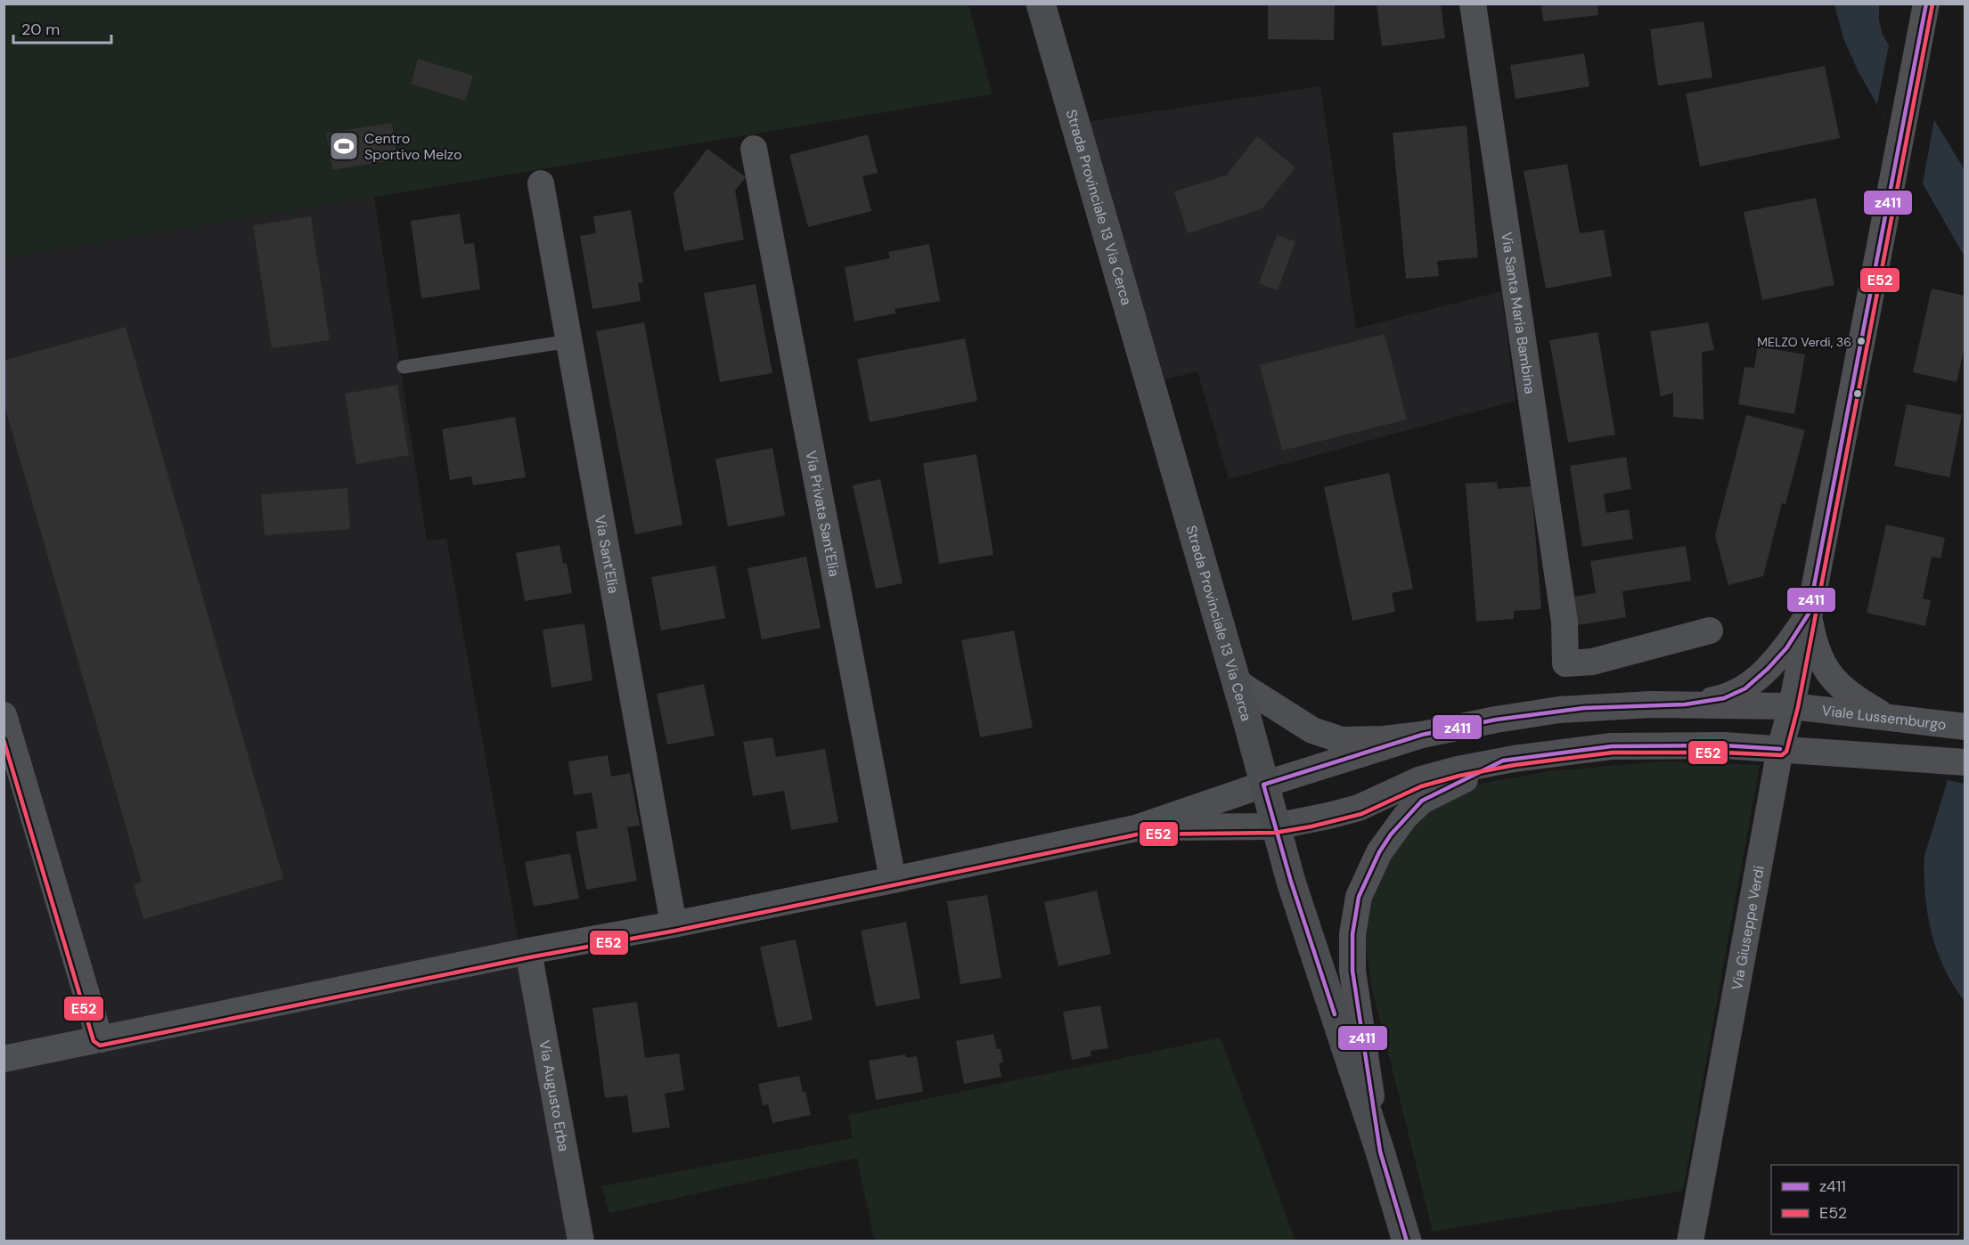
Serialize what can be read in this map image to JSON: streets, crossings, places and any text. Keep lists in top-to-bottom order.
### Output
{
  "streets": {
    "main road": ["Strada Provinciale 13 Via Cerca"],
    "street": [
      "Via Santa Maria Bambina",
      "Via Privata Sant'Elia",
      "Via Sant'Elia",
      "Viale Lussemburgo",
      "Via Giuseppe Verdi",
      "Via Augusto Erba"
    ]
  },
  "crossings": [
    ["Strada Provinciale 13 Via Cerca", "Viale Lussemburgo"],
    ["Viale Lussemburgo", "Via Giuseppe Verdi"]
  ],
  "places": {
    "sports": ["Centro Sportivo Melzo"],
    "other": ["MELZO Verdi, 36"]
  },
  "lines": ["transit line z411", "transit line E52"],
  "legend": ["z411", "E52"],
  "scale_bar": "20 m"
}
